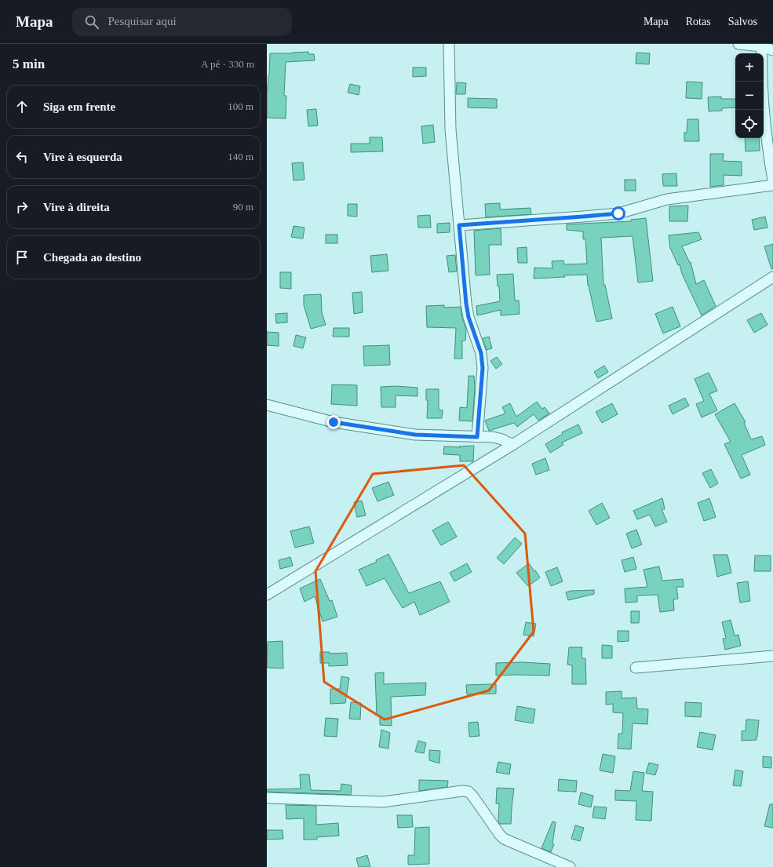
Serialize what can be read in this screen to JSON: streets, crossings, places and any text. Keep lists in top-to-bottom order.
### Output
{
  "page": {
    "header": "Mapa",
    "search": "Pesquisar aqui",
    "nav": ["Mapa", "Rotas", "Salvos"],
    "heading": ["5 min", "A pé · 330 m"],
    "map_buttons": ["+", "−"],
    "list": [
      ["Siga em frente", "100 m"],
      ["Vire à esquerda", "140 m"],
      ["Vire à direita", "90 m"],
      "Chegada ao destino"
    ]
  }
}
